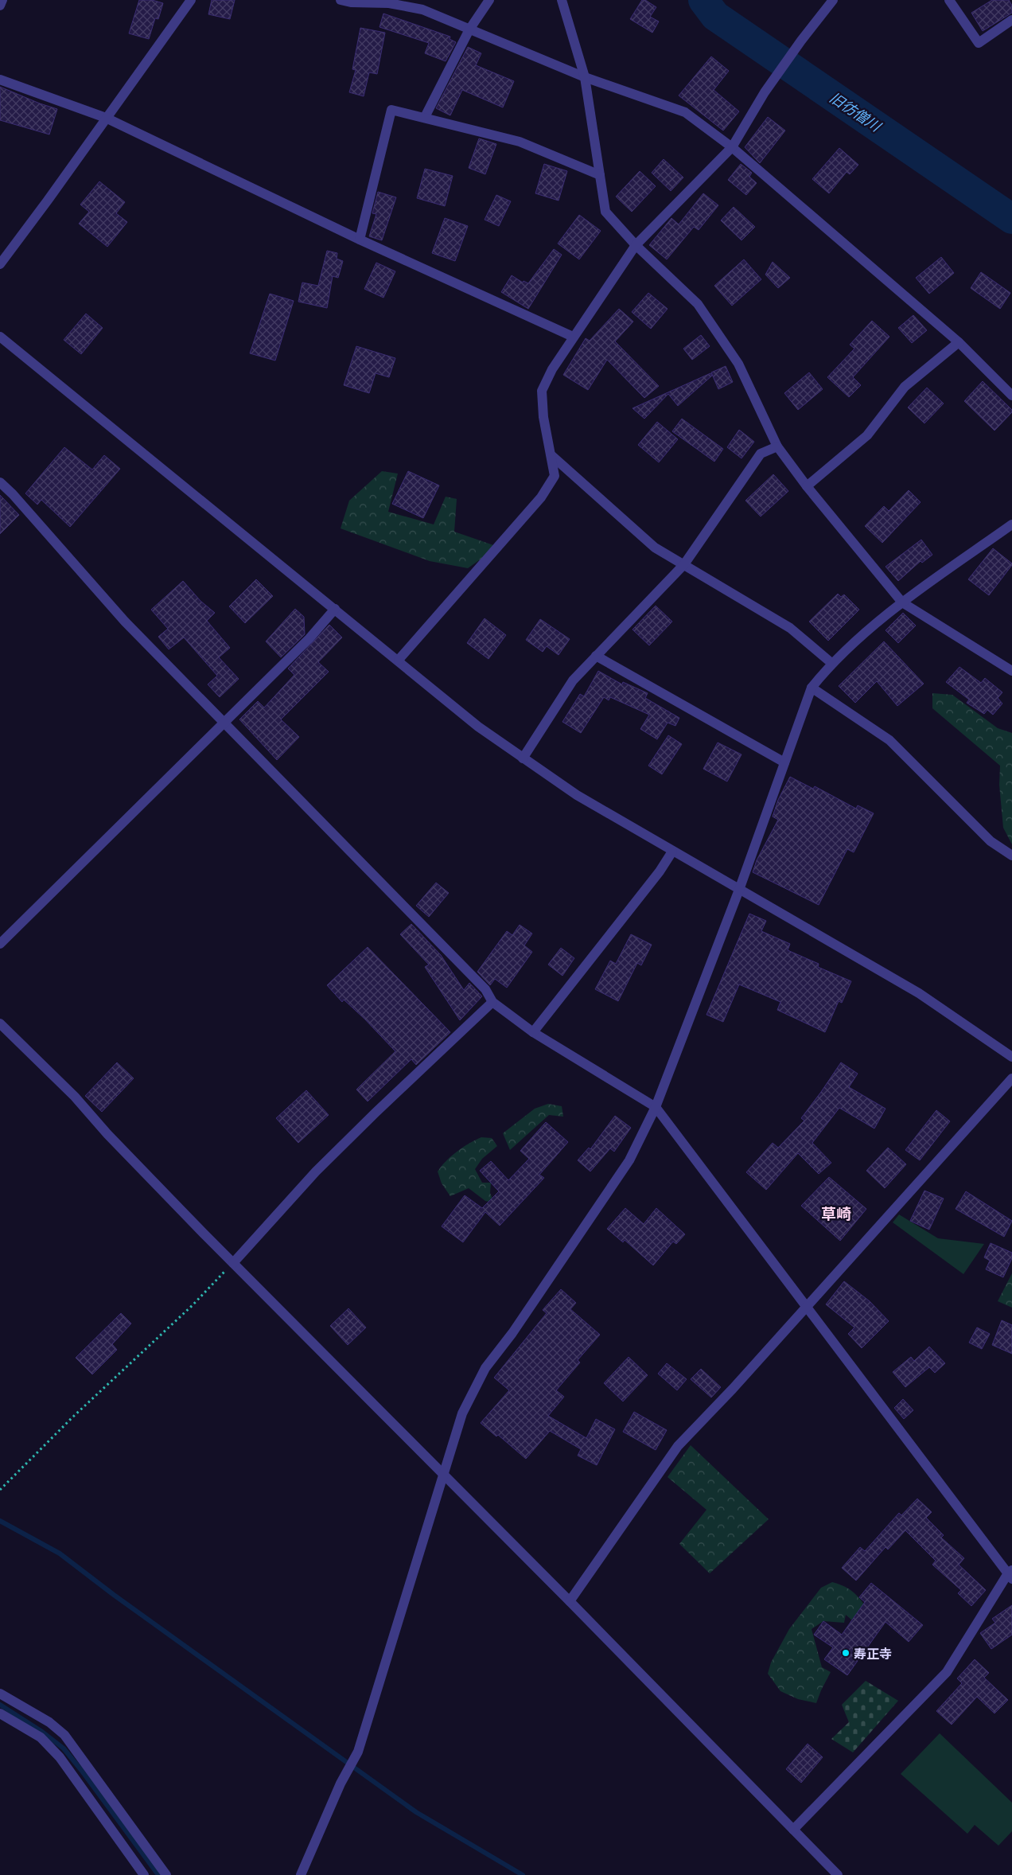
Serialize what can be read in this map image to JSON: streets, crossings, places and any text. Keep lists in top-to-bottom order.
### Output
{
  "districts": ["草崎"],
  "water": ["旧彷僧川"],
  "places": ["寿正寺"]
}
